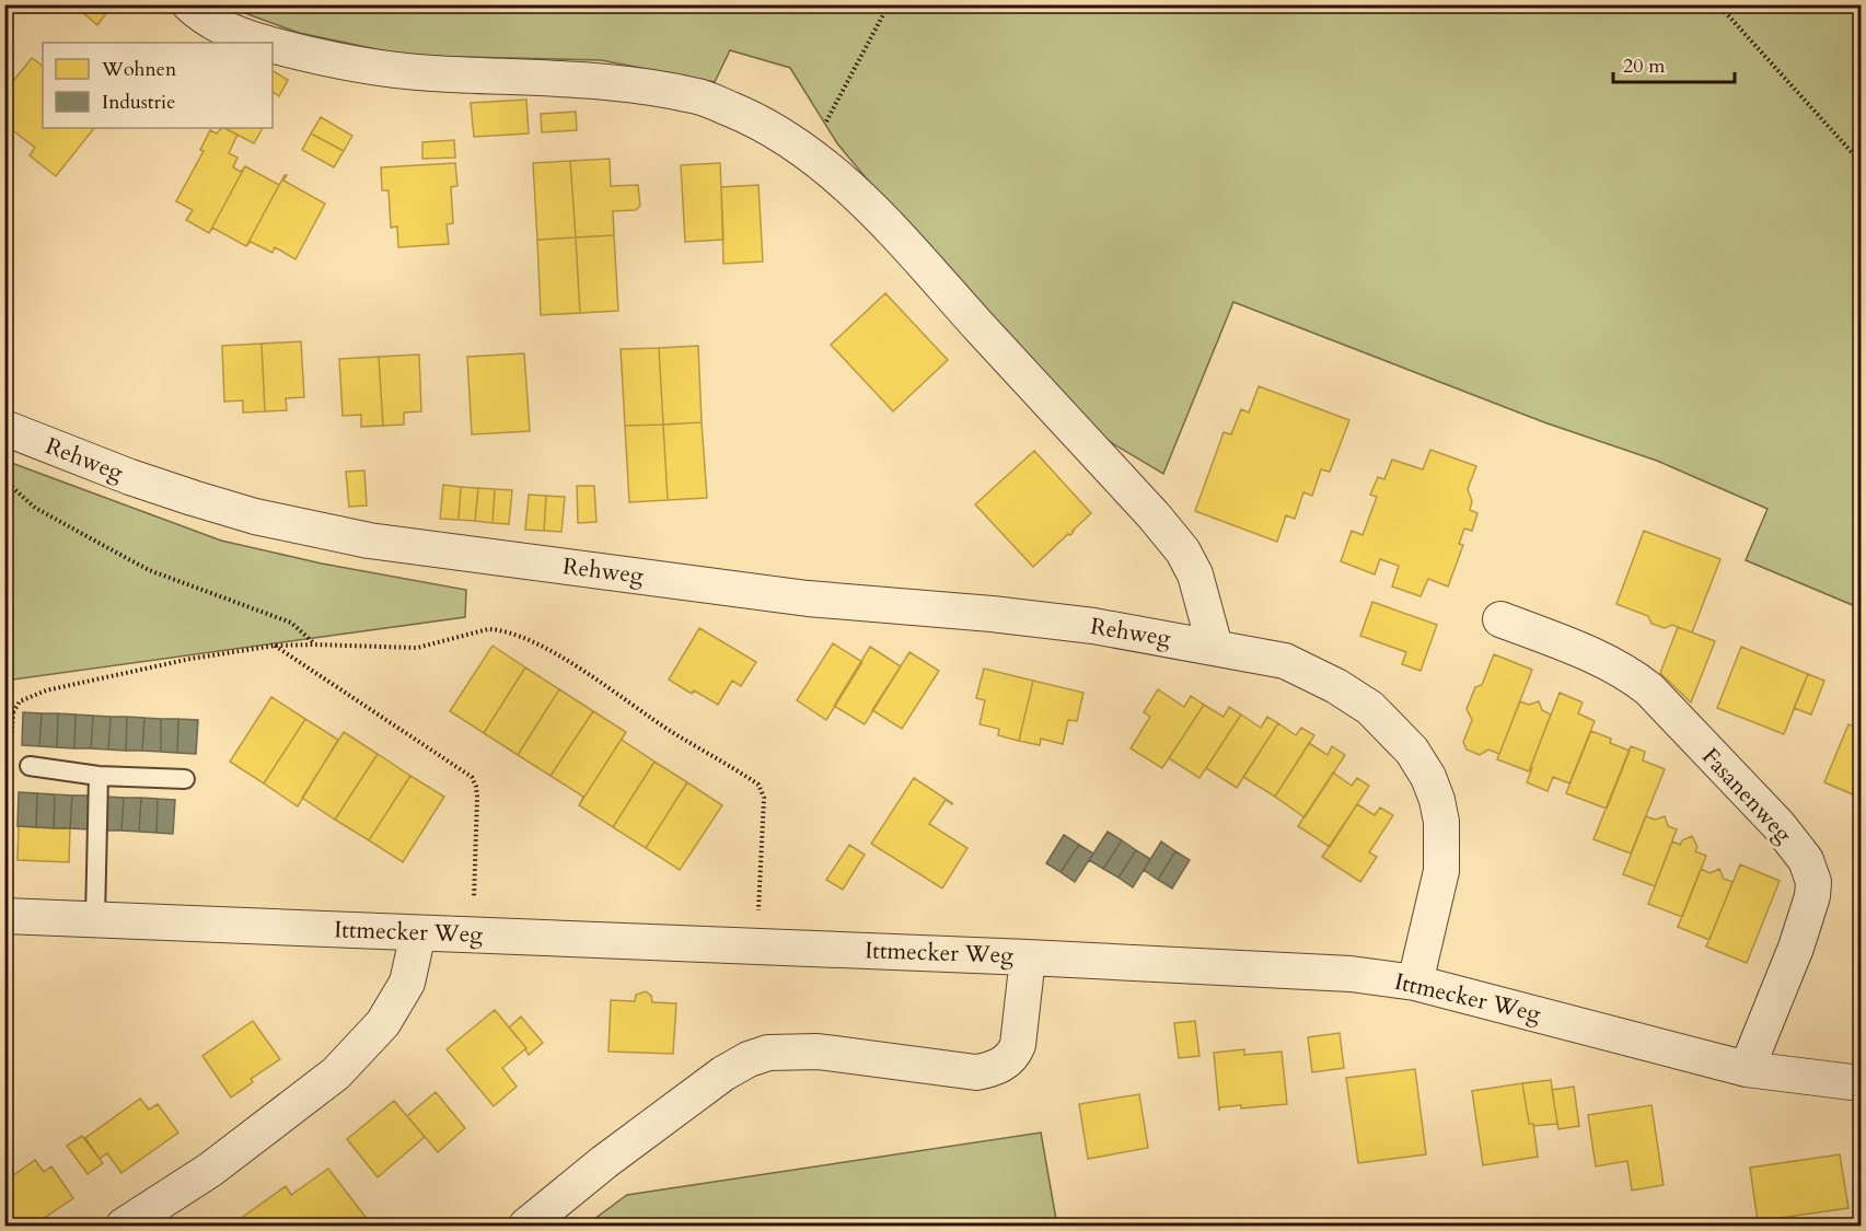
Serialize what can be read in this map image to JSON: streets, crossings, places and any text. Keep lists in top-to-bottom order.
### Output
{
  "streets": {
    "street": ["Rehweg", "Fasanenweg", "Ittmecker Weg"]
  },
  "crossings": [
    ["Rehweg", "Ittmecker Weg"],
    ["Fasanenweg", "Ittmecker Weg"]
  ],
  "legend": ["Wohnen", "Industrie"],
  "scale_bar": "20 m"
}
